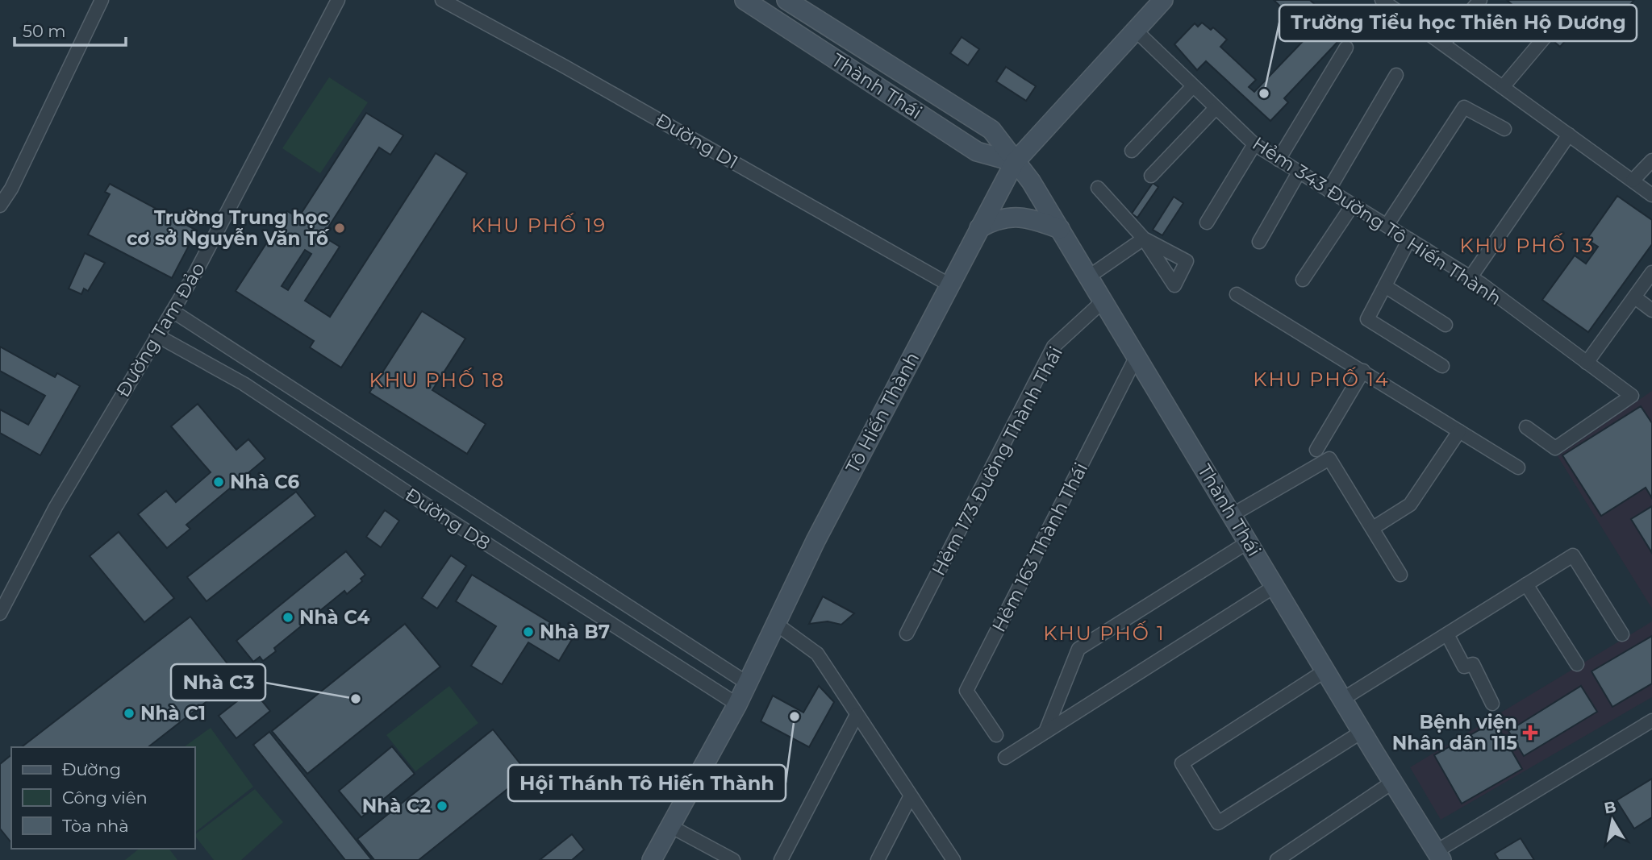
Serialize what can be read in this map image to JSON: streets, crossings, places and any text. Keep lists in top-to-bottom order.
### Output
{
  "streets": {
    "main road": ["Thành Thái", "Tô Hiến Thành"],
    "street": [
      "Đường D1",
      "Hẻm 343 Đường Tô Hiến Thành",
      "Đường Tam Đảo",
      "Hẻm 173 Đường Thành Thái",
      "Đường D8",
      "Hẻm 163 Thành Thái"
    ]
  },
  "crossings": [
    ["Thành Thái", "Tô Hiến Thành"],
    ["Thành Thái", "Hẻm 173 Đường Thành Thái"],
    ["Thành Thái", "Hẻm 163 Thành Thái"],
    ["Đường D1", "Tô Hiến Thành"],
    ["Hẻm 343 Đường Tô Hiến Thành", "Tô Hiến Thành"],
    ["Đường Tam Đảo", "Đường D8"],
    ["Tô Hiến Thành", "Đường D8"]
  ],
  "districts": [
    "KHU PHỐ 19",
    "KHU PHỐ 13",
    "KHU PHỐ 14",
    "KHU PHỐ 18",
    "KHU PHỐ 1"
  ],
  "places": {
    "other": [
      "Trường Tiểu học Thiên Hộ Dương",
      "Trường Trung học cơ sở Nguyễn Văn Tố",
      "Nhà C6",
      "Nhà C4",
      "Nhà B7",
      "Nhà C3",
      "Nhà C1",
      "Hội Thánh Tô Hiến Thành",
      "Nhà C2"
    ],
    "health": ["Bệnh viện Nhân dân 115"]
  },
  "legend": ["Đường", "Công viên", "Tòa nhà"],
  "scale_bar": "50 m",
  "north": "top"
}
